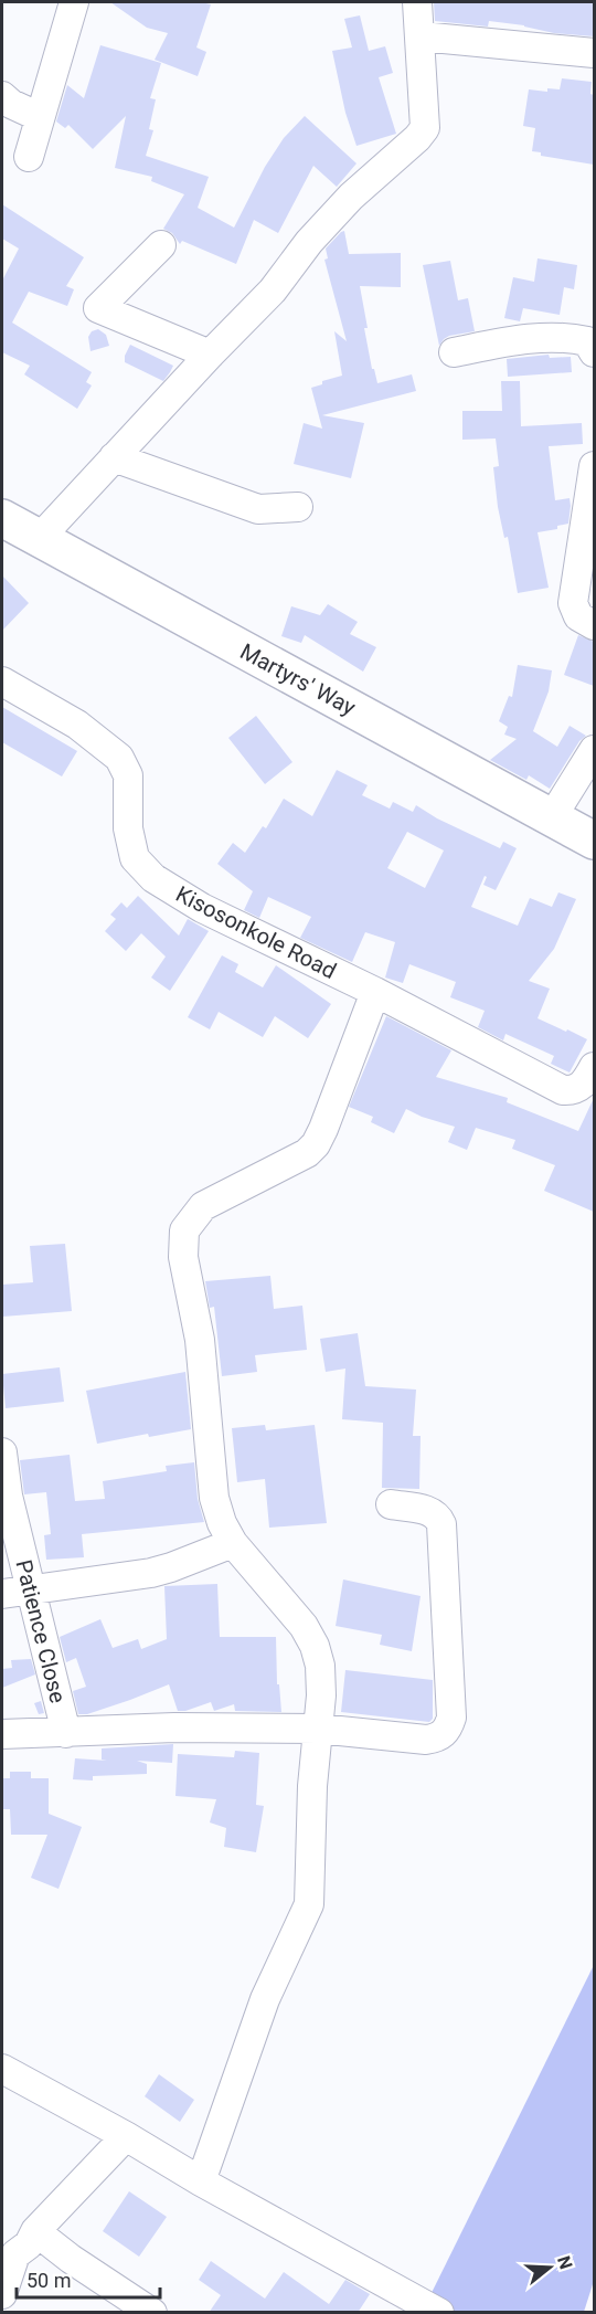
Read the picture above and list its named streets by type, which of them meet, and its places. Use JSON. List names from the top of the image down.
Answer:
{
  "streets": {
    "main road": ["Martyrs' Way"],
    "street": ["Kisosonkole Road", "Patience Close"]
  },
  "scale_bar": "50 m",
  "north": "right"
}
